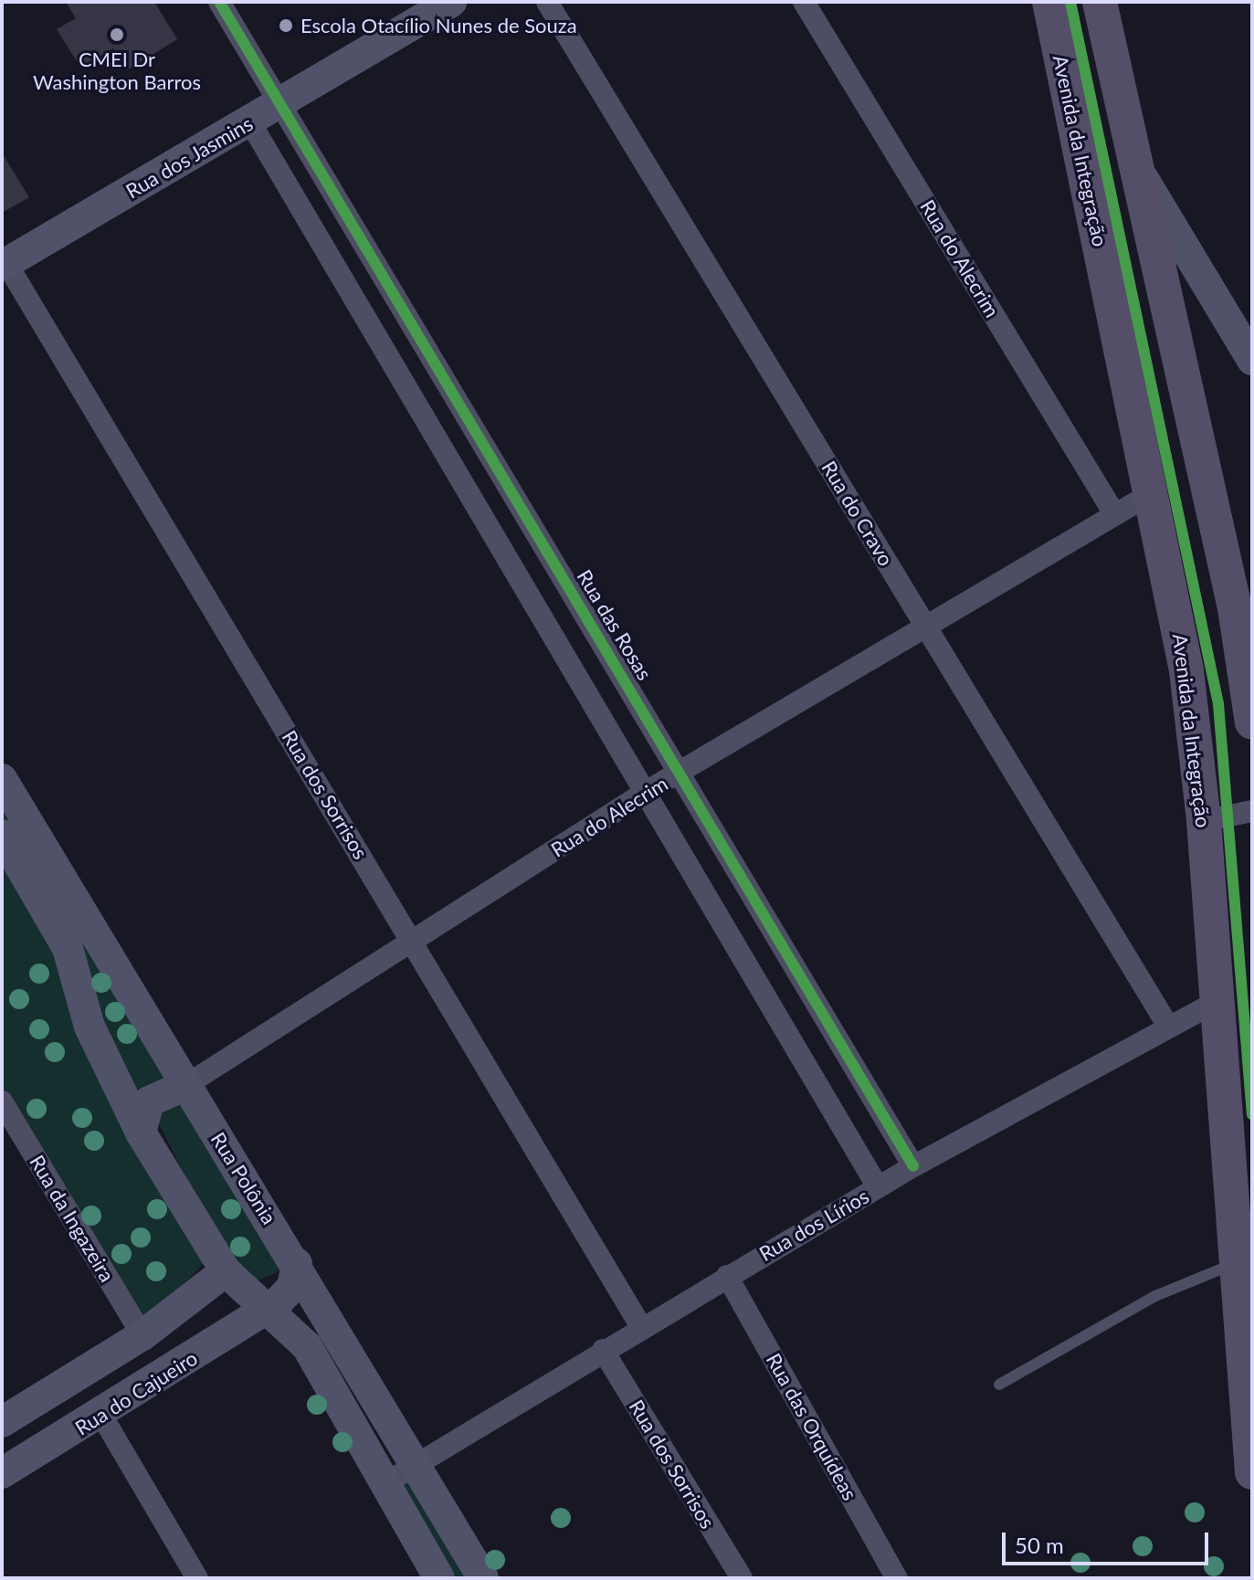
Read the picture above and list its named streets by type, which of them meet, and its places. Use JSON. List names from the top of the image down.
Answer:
{
  "streets": {
    "main road": ["Avenida da Integração"],
    "street": [
      "Rua dos Jasmins",
      "Rua do Alecrim",
      "Rua do Cravo",
      "Rua das Rosas",
      "Rua dos Sorrisos",
      "Rua Polônia",
      "Rua da Ingazeira",
      "Rua dos Lírios",
      "Rua do Cajueiro",
      "Rua das Orquídeas"
    ]
  },
  "crossings": [
    ["Avenida da Integração", "Rua do Alecrim"],
    ["Avenida da Integração", "Rua dos Lírios"],
    ["Rua dos Jasmins", "Rua das Rosas"],
    ["Rua dos Jasmins", "Rua dos Sorrisos"],
    ["Rua do Alecrim", "Rua do Cravo"],
    ["Rua do Alecrim", "Rua das Rosas"],
    ["Rua do Alecrim", "Rua dos Sorrisos"],
    ["Rua do Alecrim", "Rua Polônia"],
    ["Rua do Cravo", "Rua dos Lírios"],
    ["Rua das Rosas", "Rua dos Lírios"],
    ["Rua dos Sorrisos", "Rua dos Lírios"],
    ["Rua Polônia", "Rua dos Lírios"],
    ["Rua Polônia", "Rua do Cajueiro"],
    ["Rua dos Lírios", "Rua das Orquídeas"]
  ],
  "places": ["Escola Otacílio Nunes de Souza", "CMEI Dr Washington Barros"],
  "scale_bar": "50 m"
}
